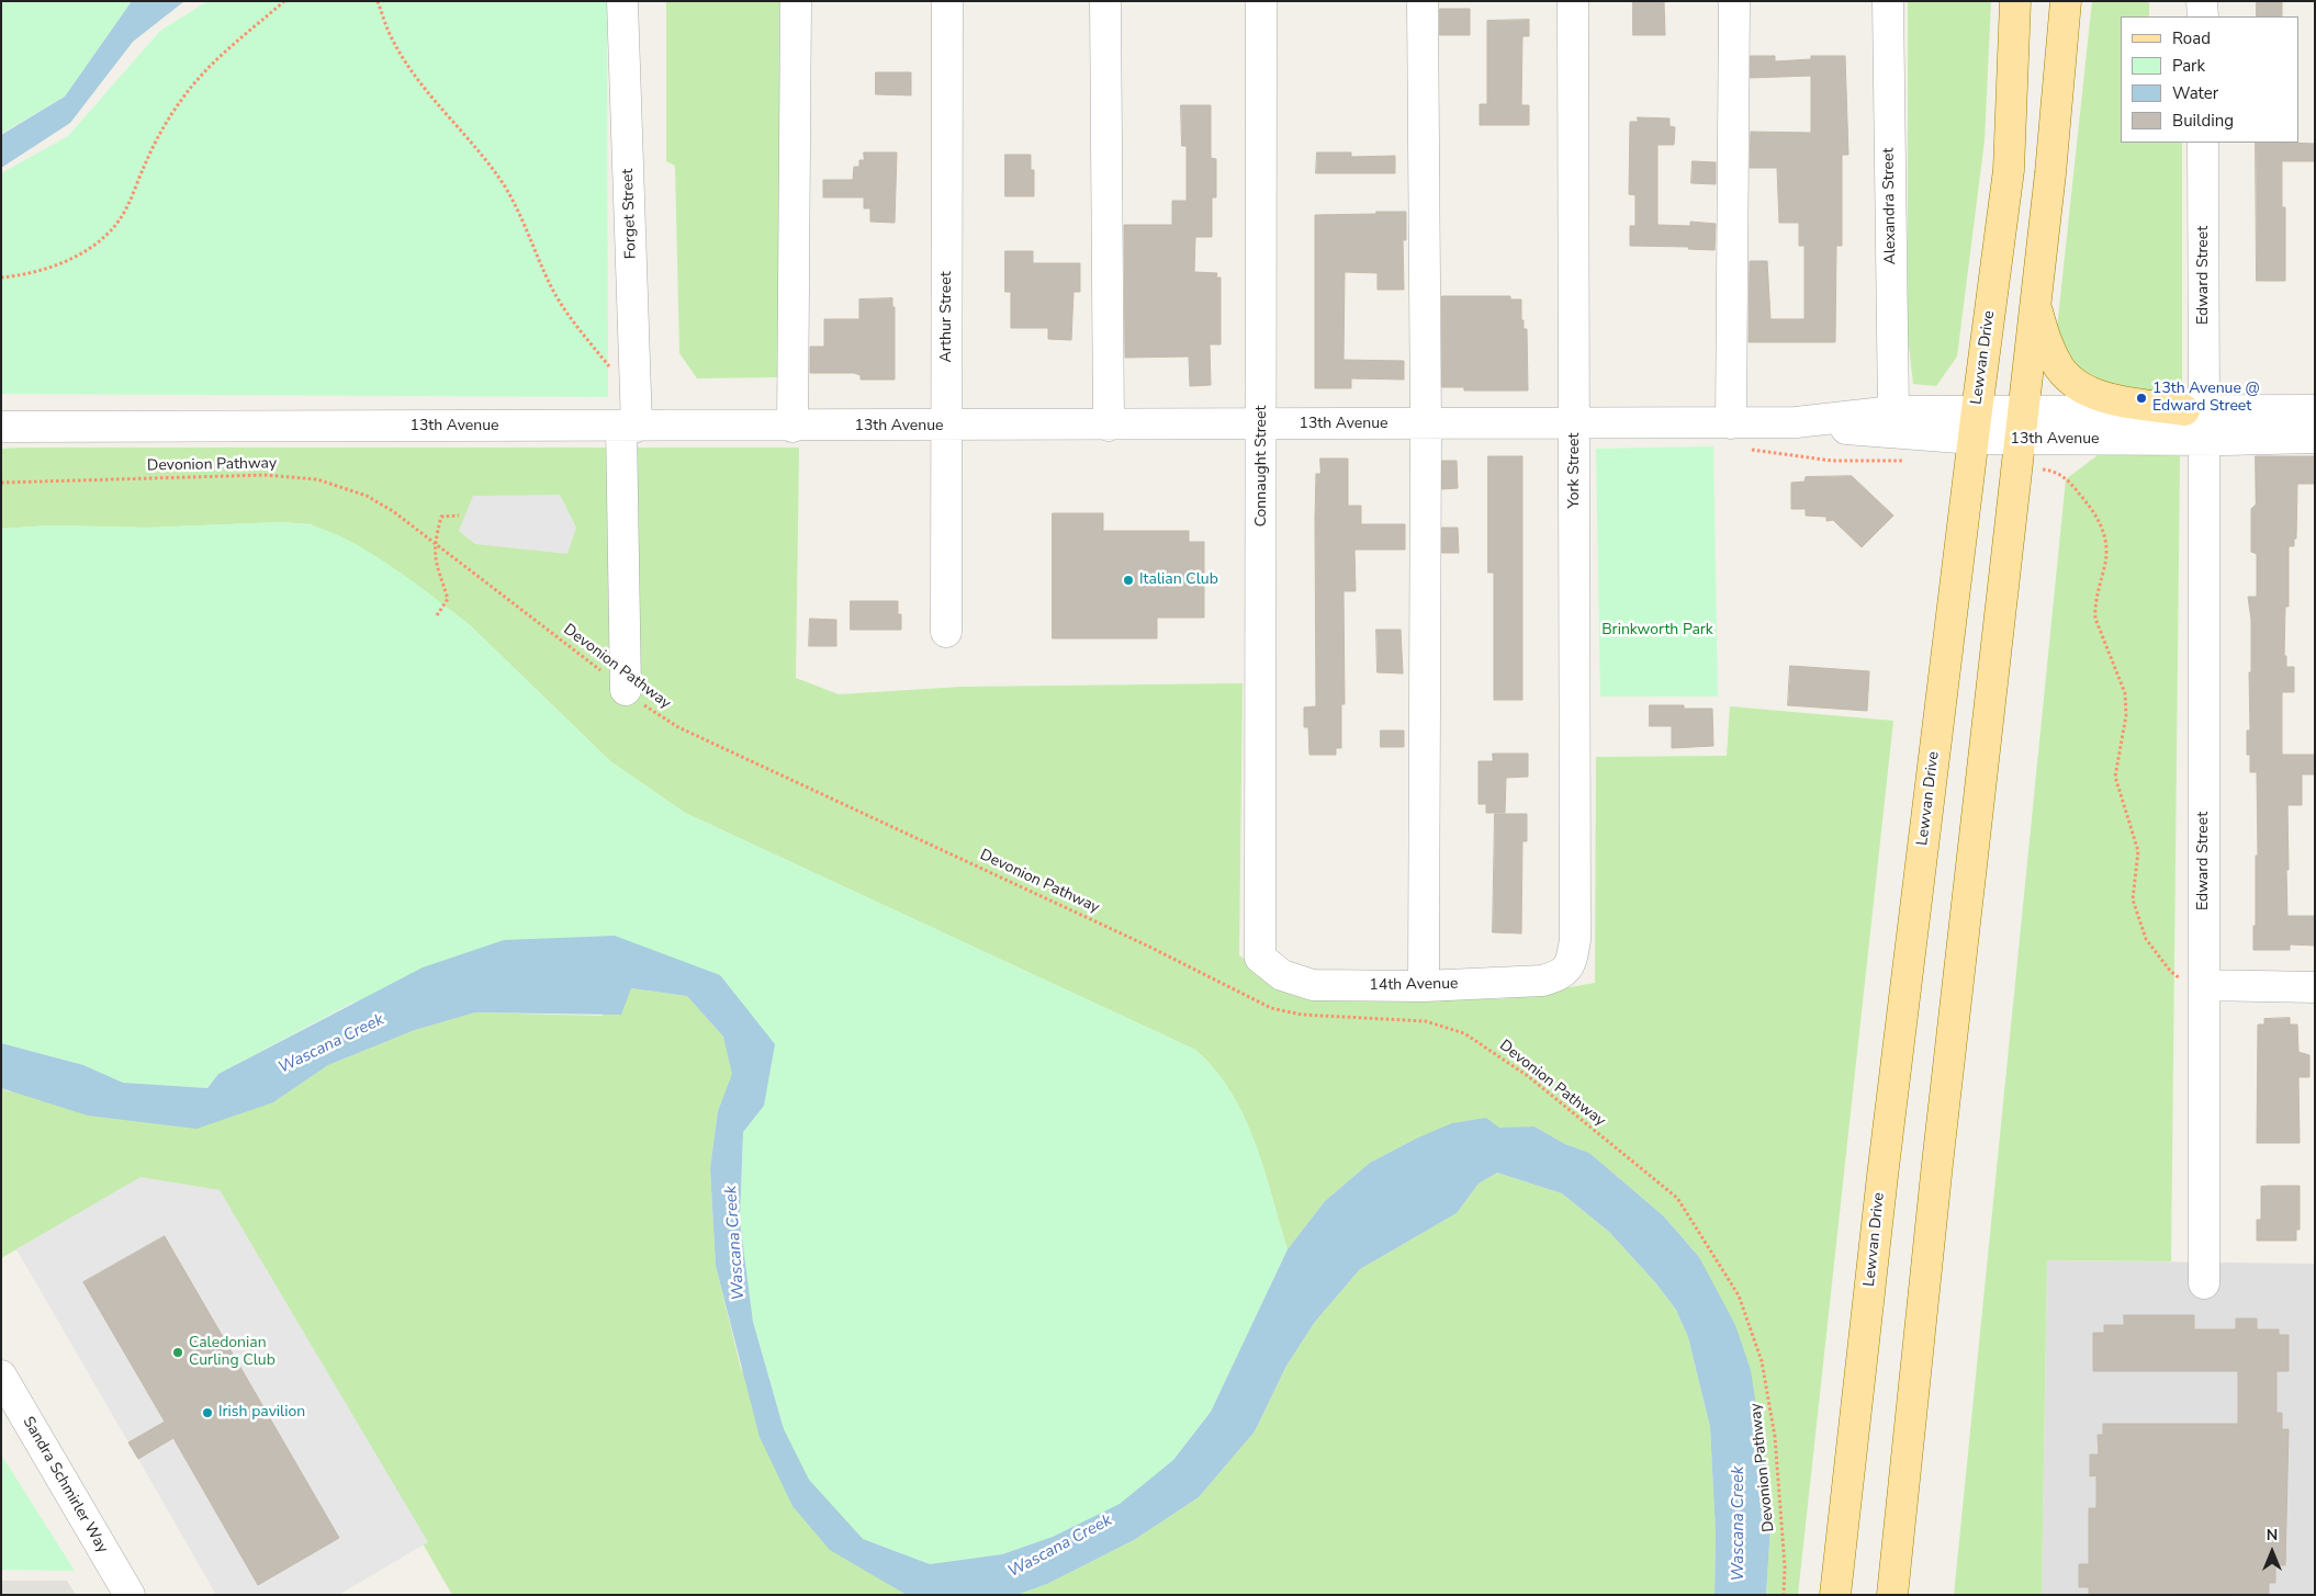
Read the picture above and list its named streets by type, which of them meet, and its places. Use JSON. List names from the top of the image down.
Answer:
{
  "streets": {
    "main road": ["Lewvan Drive"],
    "street": [
      "Alexandra Street",
      "Forget Street",
      "Edward Street",
      "Arthur Street",
      "13th Avenue",
      "Connaught Street",
      "York Street",
      "14th Avenue",
      "Sandra Schmirler Way"
    ],
    "path": ["Devonion Pathway"]
  },
  "crossings": [
    ["Alexandra Street", "13th Avenue"],
    ["Forget Street", "13th Avenue"],
    ["Forget Street", "Devonion Pathway"],
    ["Edward Street", "13th Avenue"],
    ["Arthur Street", "13th Avenue"],
    ["Lewvan Drive", "13th Avenue"],
    ["13th Avenue", "Connaught Street"],
    ["13th Avenue", "York Street"],
    ["Connaught Street", "14th Avenue"],
    ["York Street", "14th Avenue"]
  ],
  "water": ["Wascana Creek"],
  "parks": ["Brinkworth Park"],
  "places": [
    "13th Avenue @ Edward Street",
    "Italian Club",
    "Caledonian Curling Club",
    "Irish pavilion"
  ],
  "legend": [
    "Road",
    "Park",
    "Water",
    "Building"
  ],
  "north": "top"
}
